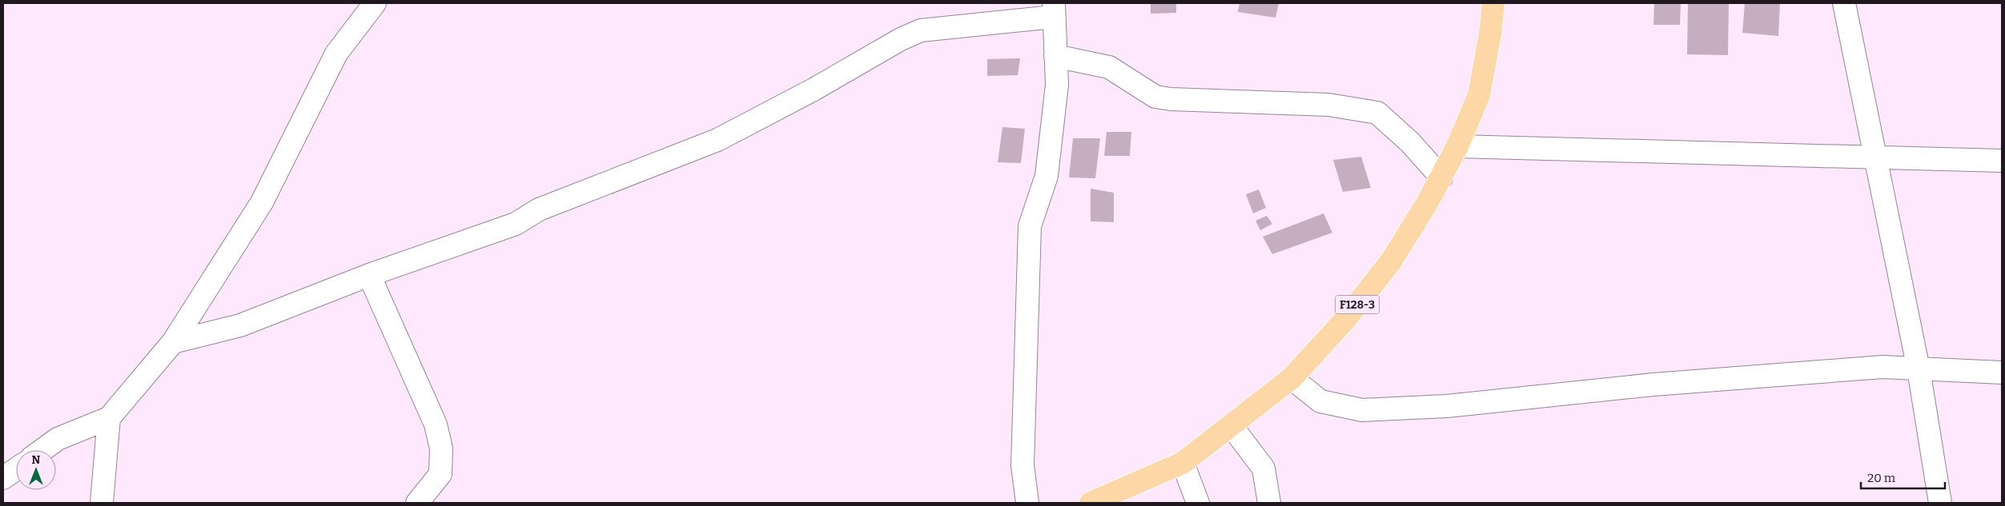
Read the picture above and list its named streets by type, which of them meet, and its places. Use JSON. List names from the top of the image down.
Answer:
{
  "streets": {
    "main road": ["F128-3"]
  },
  "scale_bar": "20 m",
  "north": "top"
}
